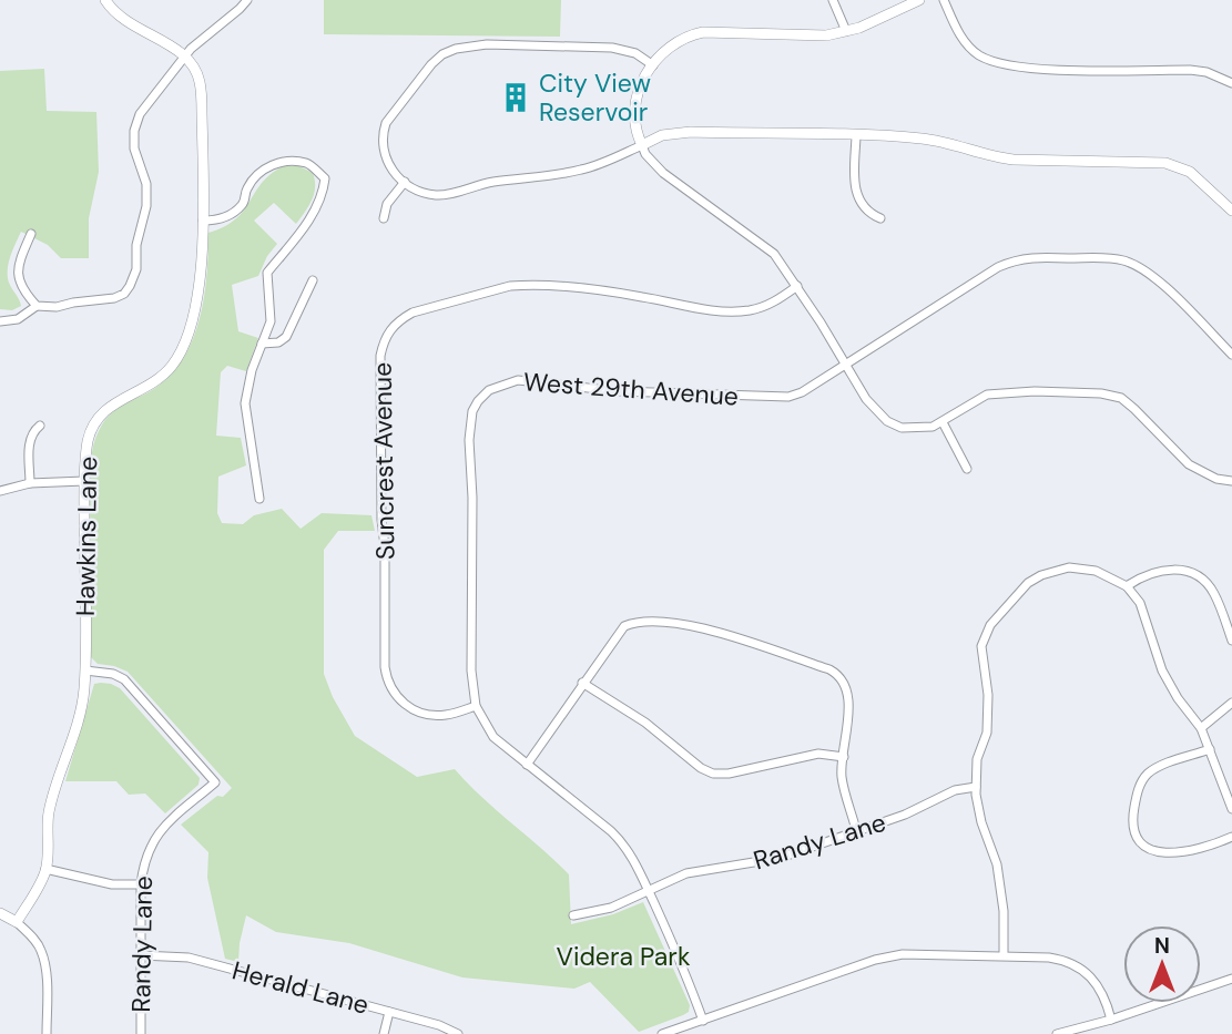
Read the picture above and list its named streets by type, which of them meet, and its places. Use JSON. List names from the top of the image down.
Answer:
{
  "streets": {
    "street": [
      "West 29th Avenue",
      "Suncrest Avenue",
      "Hawkins Lane",
      "Randy Lane",
      "Herald Lane"
    ]
  },
  "crossings": [
    ["West 29th Avenue", "Suncrest Avenue"],
    ["West 29th Avenue", "Randy Lane"],
    ["Hawkins Lane", "Randy Lane"],
    ["Randy Lane", "Herald Lane"]
  ],
  "parks": ["Videra Park"],
  "places": {
    "building": ["City View Reservoir"]
  },
  "north": "top"
}
